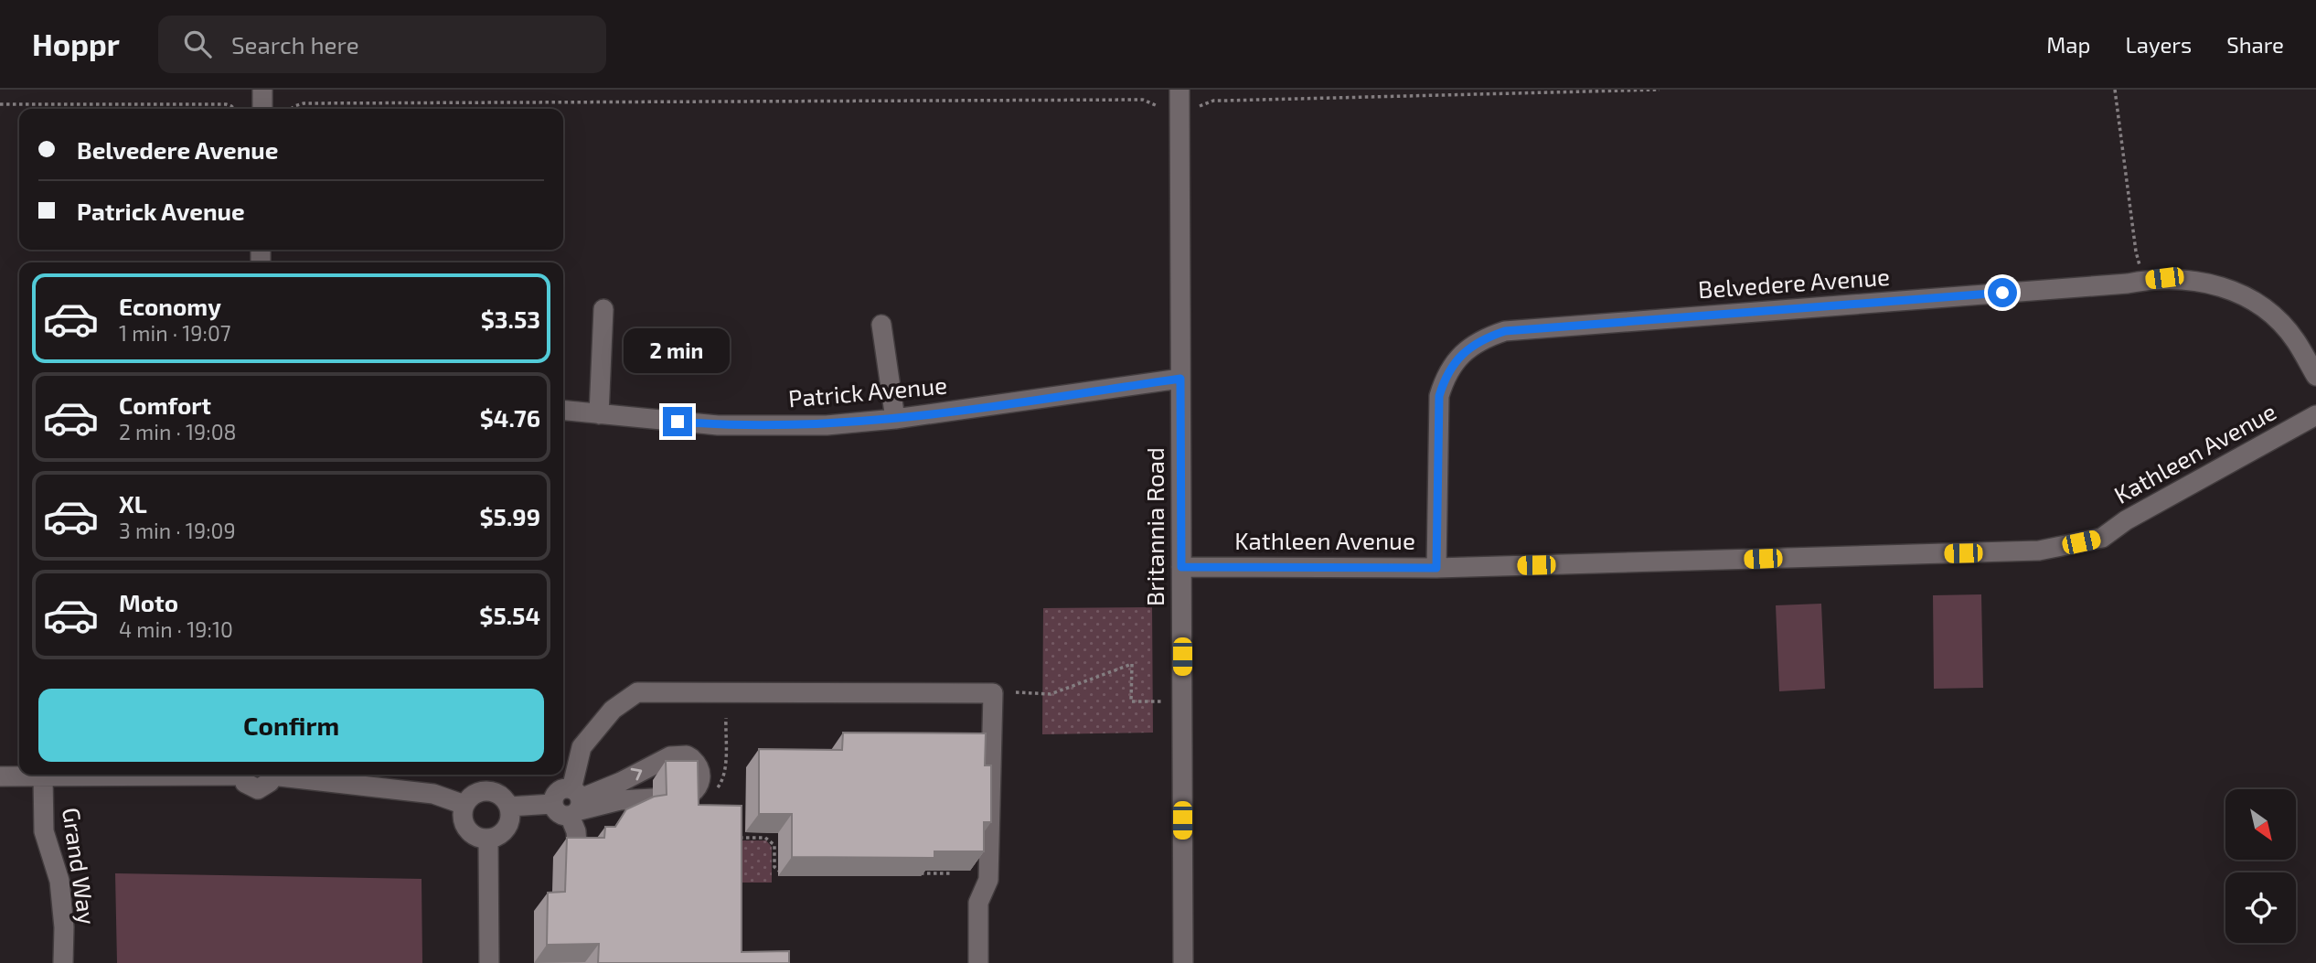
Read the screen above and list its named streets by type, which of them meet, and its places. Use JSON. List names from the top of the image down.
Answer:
{
  "streets": {
    "street": [
      "Belvedere Avenue",
      "Patrick Avenue",
      "Kathleen Avenue",
      "Britannia Road",
      "Grand Way"
    ]
  },
  "crossings": [
    ["Belvedere Avenue", "Kathleen Avenue"],
    ["Patrick Avenue", "Britannia Road"],
    ["Kathleen Avenue", "Britannia Road"]
  ],
  "north": "bottom right",
  "page": {
    "header": "Hoppr",
    "search": "Search here",
    "nav": ["Map", "Layers", "Share"],
    "banner": ["Belvedere Avenue", "Patrick Avenue"],
    "list": [
      {
        "name": "Economy",
        "note": "1 min · 19:07",
        "value": "$3.53"
      },
      {
        "name": "Comfort",
        "note": "2 min · 19:08",
        "value": "$4.76"
      },
      {
        "name": "XL",
        "note": "3 min · 19:09",
        "value": "$5.99"
      },
      {
        "name": "Moto",
        "note": "4 min · 19:10",
        "value": "$5.54"
      }
    ],
    "bubble": "2 min",
    "buttons": "Confirm"
  }
}
